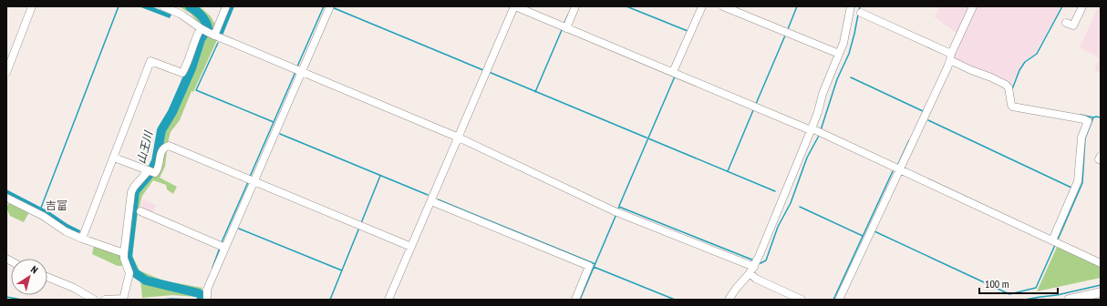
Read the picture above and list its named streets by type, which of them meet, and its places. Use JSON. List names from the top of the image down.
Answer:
{
  "districts": ["吉富"],
  "water": ["山王川"],
  "scale_bar": "100 m",
  "north": "top right"
}
